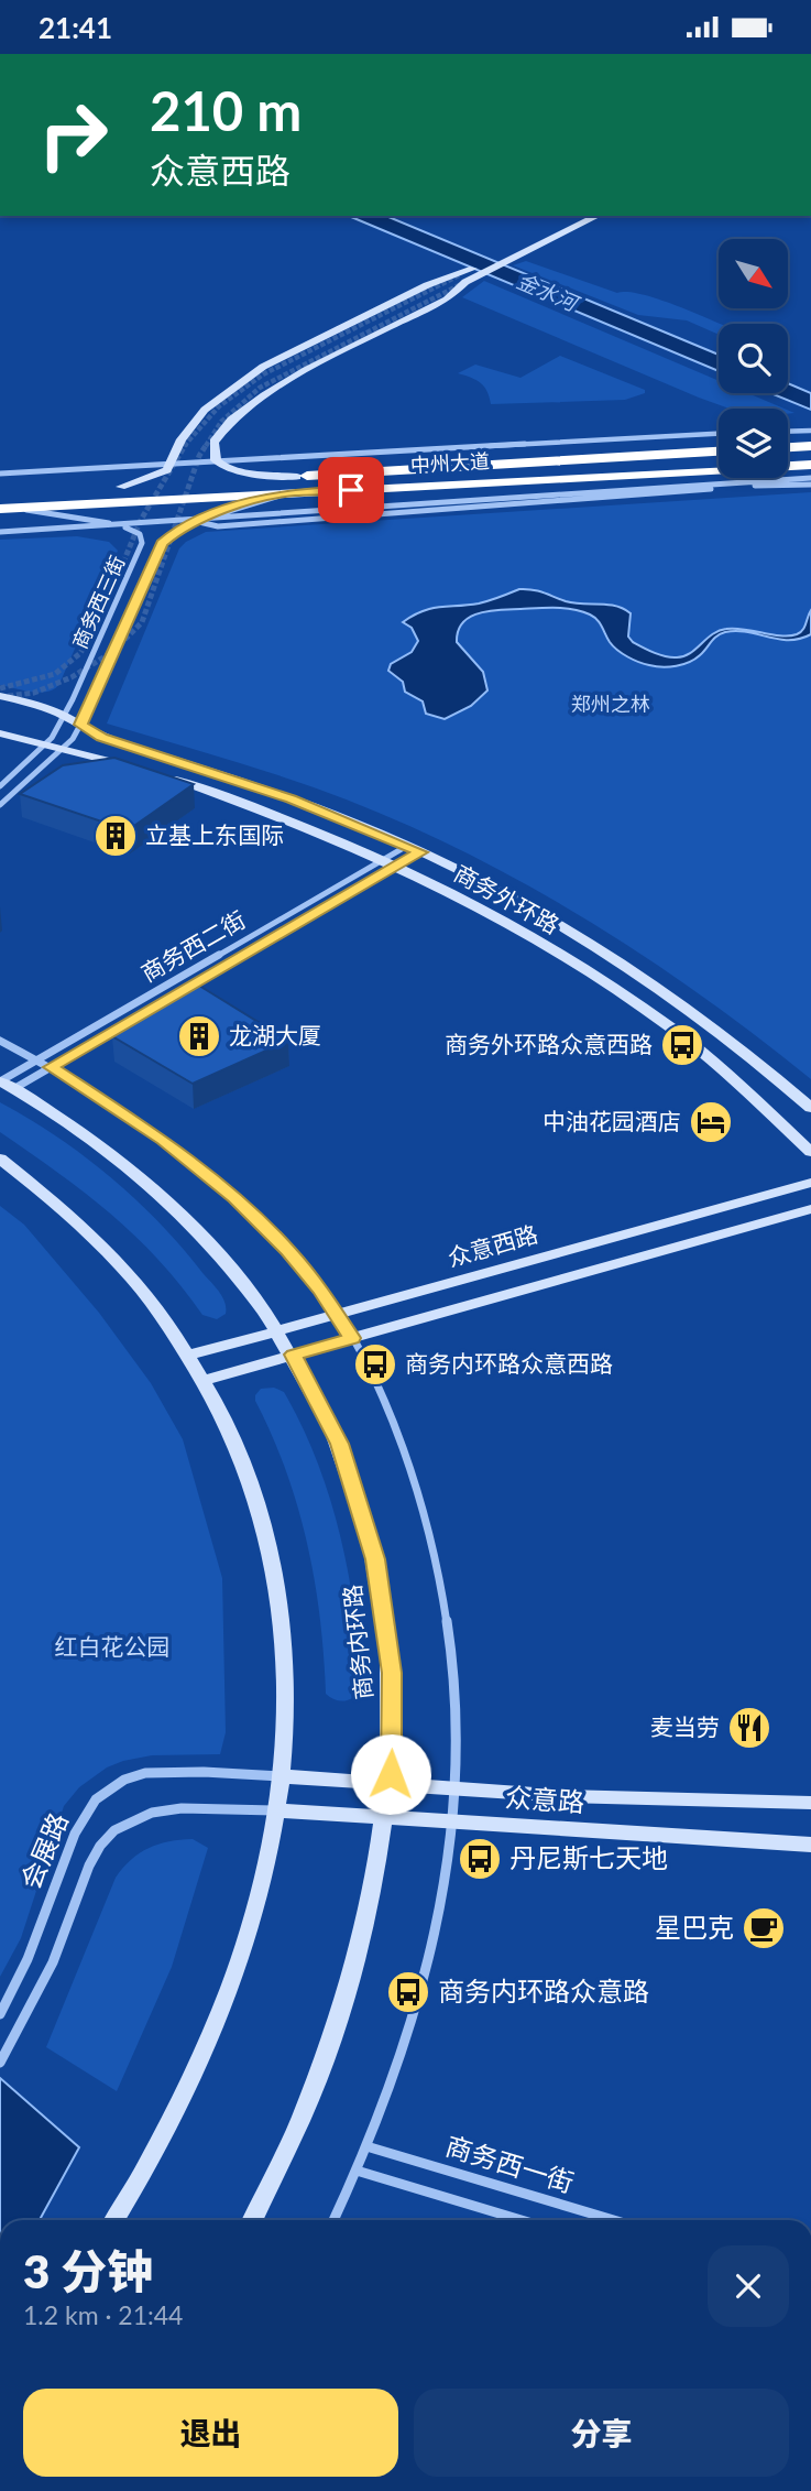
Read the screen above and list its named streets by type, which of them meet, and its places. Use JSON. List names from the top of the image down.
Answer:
{
  "streets": {
    "highway": ["中州大道"],
    "street": [
      "商务西三街",
      "商务外环路",
      "商务西二街",
      "众意西路",
      "商务内环路",
      "众意路",
      "会展路",
      "商务西一街"
    ]
  },
  "crossings": [
    ["中州大道", "商务西三街"],
    ["商务西三街", "商务外环路"],
    ["商务外环路", "商务西二街"],
    ["商务西二街", "商务内环路"],
    ["众意西路", "商务内环路"],
    ["商务内环路", "众意路"],
    ["众意路", "会展路"]
  ],
  "water": ["金水河"],
  "parks": ["郑州之林", "红白花公园"],
  "places": {
    "building": ["立基上东国际", "龙湖大厦"],
    "bus stop": [
      "商务外环路众意西路",
      "商务内环路众意西路",
      "丹尼斯七天地",
      "商务内环路众意路"
    ],
    "hotel": ["中油花园酒店"],
    "restaurant": ["麦当劳"],
    "cafe": ["星巴克"]
  },
  "north": "bottom right",
  "page": {
    "status": "21:41",
    "turn": ["210 m", "众意西路"],
    "heading": ["3 分钟", "1.2 km · 21:44"],
    "buttons": ["退出", "分享"]
  }
}
